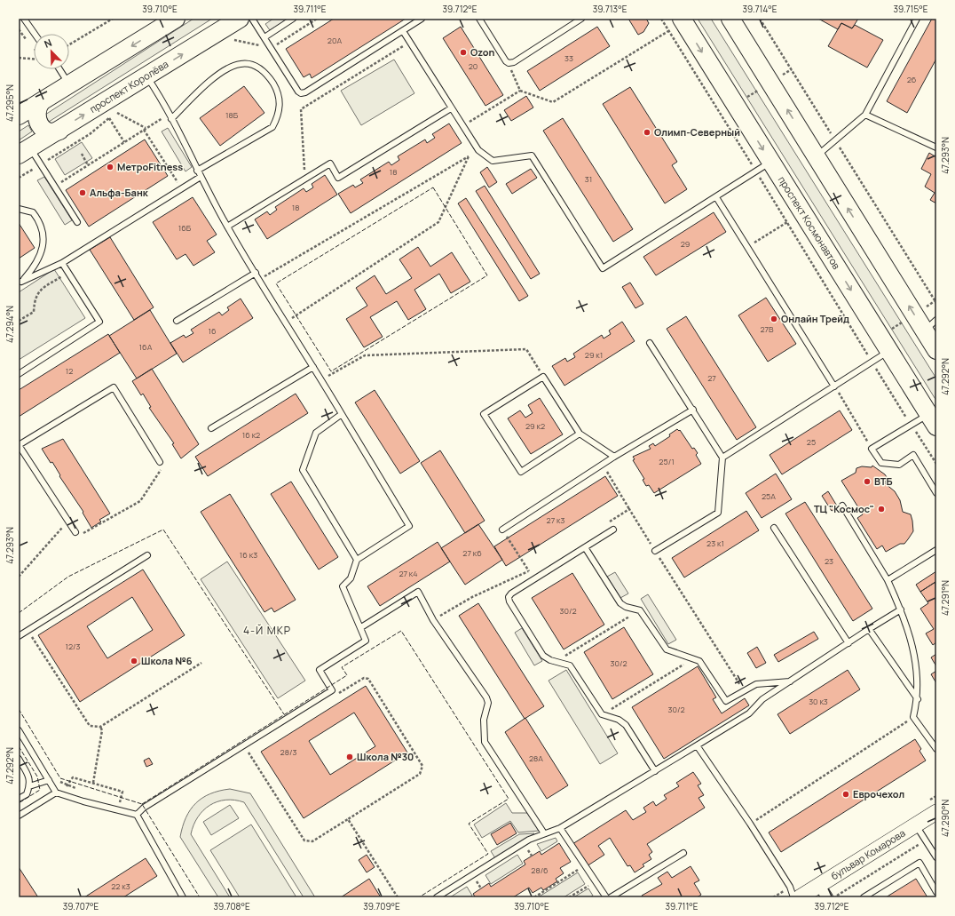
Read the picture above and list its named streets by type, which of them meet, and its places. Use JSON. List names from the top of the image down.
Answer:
{
  "streets": {
    "main road": ["проспект Королёва", "проспект Космонавтов"],
    "street": ["бульвар Комарова"]
  },
  "districts": ["4-Й МКР"],
  "places": [
    "Ozon",
    "Олимп-Северный",
    "МетроFitness",
    "Альфа-Банк",
    "Онлайн Трейд",
    "ВТБ",
    "ТЦ \"Космос\"",
    "Школа №6",
    "Школа №30",
    "Еврочехол"
  ],
  "house_numbers": [
    "20А",
    "33",
    "20",
    "26",
    "18Б",
    "18",
    "31",
    "18",
    "16Б",
    "29",
    "27В",
    "16",
    "16А",
    "29 к1",
    "12",
    "27",
    "29 к2",
    "16 к2",
    "25",
    "25/1",
    "25А",
    "27 к3",
    "23 к1",
    "27 к6",
    "16 к3",
    "23",
    "27 к4",
    "30/2",
    "12/3",
    "30/2",
    "30 к3",
    "30/2",
    "28/3",
    "28А",
    "28/6",
    "22 к3"
  ],
  "north": "top left",
  "coordinates": [
    "39.710°E",
    "39.711°E",
    "39.712°E",
    "39.713°E",
    "39.714°E",
    "39.715°E",
    "47.295°N",
    "47.293°N",
    "47.294°N",
    "47.292°N",
    "47.291°N",
    "47.290°N",
    "39.707°E",
    "39.708°E",
    "39.709°E"
  ]
}
